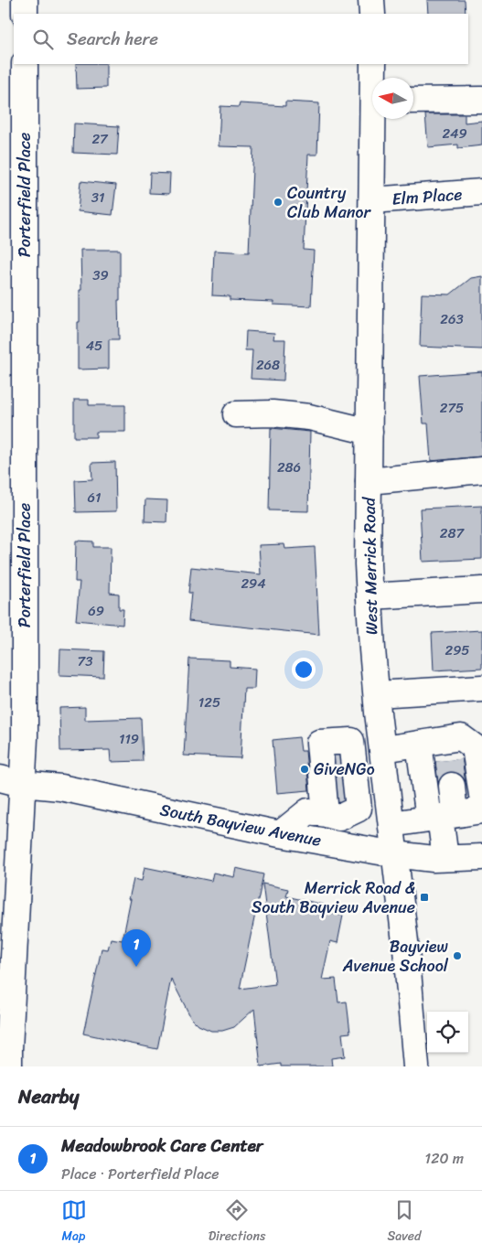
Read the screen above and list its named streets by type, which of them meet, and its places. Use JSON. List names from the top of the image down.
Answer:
{
  "streets": {
    "street": [
      "Porterfield Place",
      "Elm Place",
      "West Merrick Road",
      "South Bayview Avenue"
    ]
  },
  "crossings": [
    ["Porterfield Place", "South Bayview Avenue"],
    ["Elm Place", "West Merrick Road"],
    ["West Merrick Road", "South Bayview Avenue"]
  ],
  "places": {
    "other": ["Country Club Manor", "GiveNGo", "Bayview Avenue School"],
    "transit": ["Merrick Road & South Bayview Avenue"]
  },
  "house_numbers": [
    "249",
    "27",
    "31",
    "39",
    "263",
    "45",
    "268",
    "275",
    "286",
    "61",
    "287",
    "294",
    "69",
    "295",
    "73",
    "125",
    "119"
  ],
  "north": "left",
  "page": {
    "search": "Search here",
    "pins": "1",
    "heading": "Nearby",
    "list": [
      {
        "mark": "1",
        "name": "Meadowbrook Care Center",
        "note": "Place · Porterfield Place",
        "value": "120 m"
      }
    ],
    "nav": ["Map", "Directions", "Saved"]
  }
}
